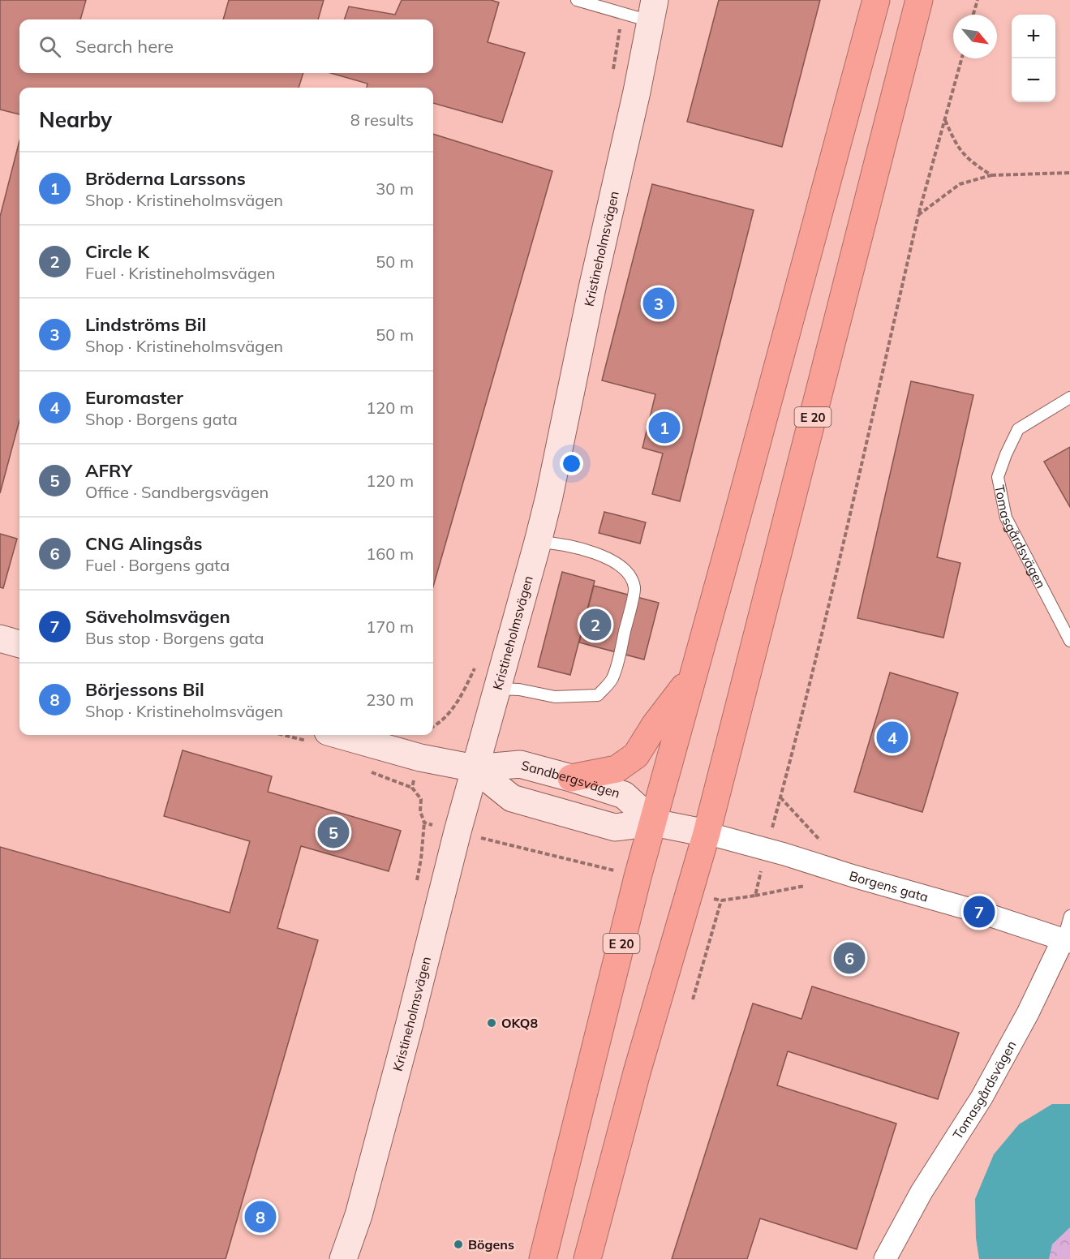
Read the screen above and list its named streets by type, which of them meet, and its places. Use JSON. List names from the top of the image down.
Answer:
{
  "streets": {
    "highway": ["E 20"],
    "street": [
      "Kristineholmsvägen",
      "Tomasgårdsvägen",
      "Sandbergsvägen",
      "Borgens gata"
    ]
  },
  "crossings": [
    ["Kristineholmsvägen", "Sandbergsvägen"],
    ["E 20", "Sandbergsvägen"],
    ["E 20", "Borgens gata"],
    ["Tomasgårdsvägen", "Borgens gata"],
    ["Sandbergsvägen", "Borgens gata"]
  ],
  "places": ["OKQ8", "Bögens"],
  "north": "bottom right",
  "page": {
    "map_buttons": ["+", "−"],
    "search": "Search here",
    "heading": ["Nearby", "8 results"],
    "list": [
      {
        "mark": "1",
        "name": "Bröderna Larssons",
        "note": "Shop · Kristineholmsvägen",
        "value": "30 m"
      },
      {
        "mark": "2",
        "name": "Circle K",
        "note": "Fuel · Kristineholmsvägen",
        "value": "50 m"
      },
      {
        "mark": "3",
        "name": "Lindströms Bil",
        "note": "Shop · Kristineholmsvägen",
        "value": "50 m"
      },
      {
        "mark": "4",
        "name": "Euromaster",
        "note": "Shop · Borgens gata",
        "value": "120 m"
      },
      {
        "mark": "5",
        "name": "AFRY",
        "note": "Office · Sandbergsvägen",
        "value": "120 m"
      },
      {
        "mark": "6",
        "name": "CNG Alingsås",
        "note": "Fuel · Borgens gata",
        "value": "160 m"
      },
      {
        "mark": "7",
        "name": "Säveholmsvägen",
        "note": "Bus stop · Borgens gata",
        "value": "170 m"
      },
      {
        "mark": "8",
        "name": "Börjessons Bil",
        "note": "Shop · Kristineholmsvägen",
        "value": "230 m"
      }
    ],
    "pins": [
      "3",
      "1",
      "2",
      "4",
      "5",
      "7",
      "6",
      "8"
    ]
  }
}
